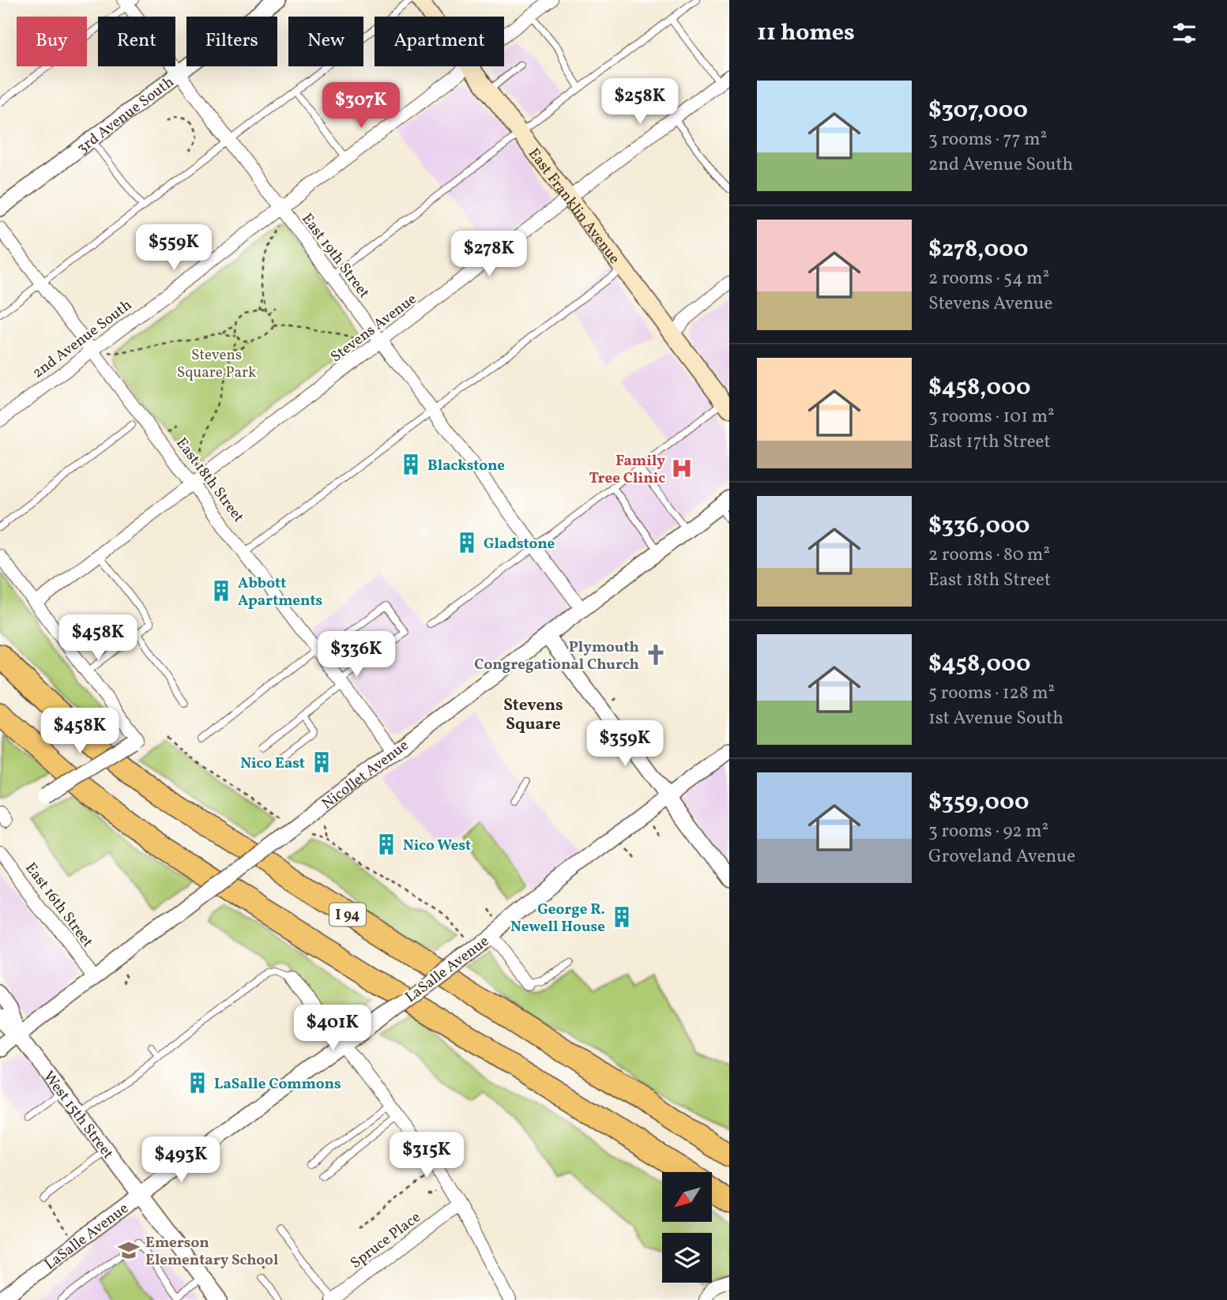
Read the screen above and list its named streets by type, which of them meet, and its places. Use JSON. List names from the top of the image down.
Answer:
{
  "streets": {
    "highway": ["I 94"],
    "main road": ["East Franklin Avenue"],
    "street": [
      "3rd Avenue South",
      "East 19th Street",
      "Stevens Avenue",
      "2nd Avenue South",
      "East 18th Street",
      "Nicollet Avenue",
      "East 16th Street",
      "LaSalle Avenue",
      "West 15th Street",
      "Spruce Place"
    ]
  },
  "crossings": [
    ["3rd Avenue South", "East 19th Street"],
    ["East Franklin Avenue", "Stevens Avenue"],
    ["East 19th Street", "Stevens Avenue"],
    ["East 19th Street", "2nd Avenue South"],
    ["East 19th Street", "Nicollet Avenue"],
    ["Stevens Avenue", "East 18th Street"],
    ["2nd Avenue South", "East 18th Street"],
    ["East 18th Street", "Nicollet Avenue"],
    ["Nicollet Avenue", "East 16th Street"],
    ["Nicollet Avenue", "West 15th Street"],
    ["LaSalle Avenue", "West 15th Street"]
  ],
  "districts": ["Stevens Square"],
  "parks": ["Stevens Square Park"],
  "places": {
    "building": [
      "Blackstone",
      "Gladstone",
      "Abbott Apartments",
      "Nico East",
      "Nico West",
      "George R. Newell House",
      "LaSalle Commons"
    ],
    "hospital": ["Family Tree Clinic"],
    "church": ["Plymouth Congregational Church"],
    "school or university": ["Emerson Elementary School"]
  },
  "north": "bottom left",
  "page": {
    "heading": "11 homes",
    "chip": [
      "Buy",
      "Rent",
      "Filters",
      "New",
      "Apartment"
    ],
    "list": [
      {
        "name": "$307,000",
        "note": "3 rooms · 77 m² · 2nd Avenue South"
      },
      {
        "name": "$278,000",
        "note": "2 rooms · 54 m² · Stevens Avenue"
      },
      {
        "name": "$458,000",
        "note": "3 rooms · 101 m² · East 17th Street"
      },
      {
        "name": "$336,000",
        "note": "2 rooms · 80 m² · East 18th Street"
      },
      {
        "name": "$458,000",
        "note": "5 rooms · 128 m² · 1st Avenue South"
      },
      {
        "name": "$359,000",
        "note": "3 rooms · 92 m² · Groveland Avenue"
      }
    ],
    "price": [
      "$258K",
      "$307K",
      "$559K",
      "$278K",
      "$458K",
      "$336K",
      "$458K",
      "$359K",
      "$401K",
      "$315K",
      "$493K"
    ]
  }
}
